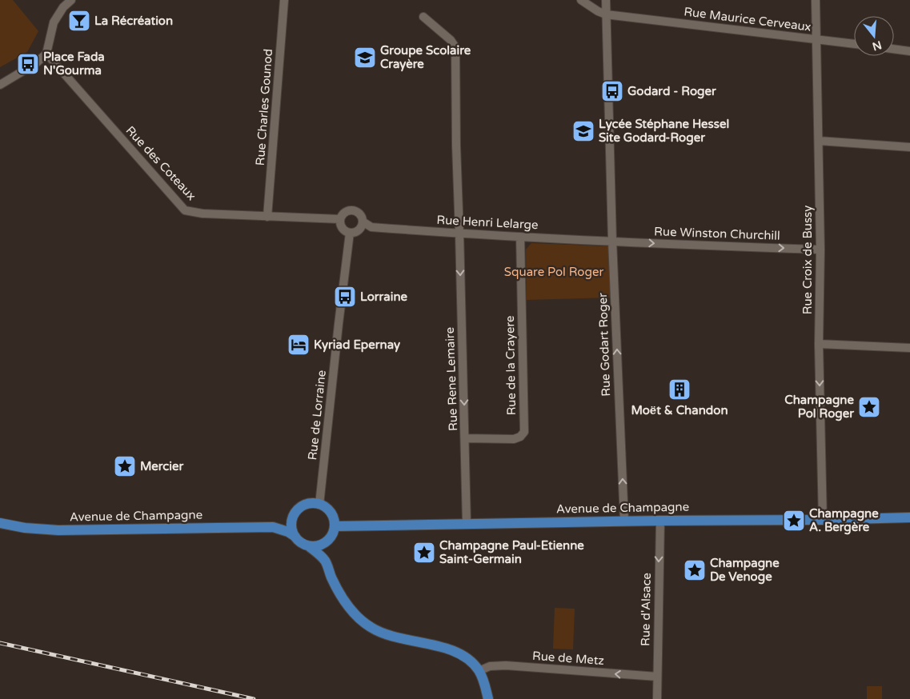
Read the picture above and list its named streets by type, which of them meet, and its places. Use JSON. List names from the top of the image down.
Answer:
{
  "streets": {
    "main road": ["Avenue de Champagne"],
    "street": [
      "Rue Maurice Cerveaux",
      "Rue Charles Gounod",
      "Rue des Coteaux",
      "Rue Henri Lelarge",
      "Rue Winston Churchill",
      "Rue Croix de Bussy",
      "Rue Godart Roger",
      "Rue de la Crayere",
      "Rue Rene Lemaire",
      "Rue de Lorraine",
      "Rue d'Alsace",
      "Rue de Metz"
    ]
  },
  "crossings": [
    ["Rue Maurice Cerveaux", "Rue Croix de Bussy"],
    ["Rue Maurice Cerveaux", "Rue Godart Roger"],
    ["Rue Charles Gounod", "Rue des Coteaux"],
    ["Rue des Coteaux", "Rue Henri Lelarge"],
    ["Rue des Coteaux", "Rue de Lorraine"],
    ["Rue Henri Lelarge", "Rue Winston Churchill"],
    ["Rue Henri Lelarge", "Rue Godart Roger"],
    ["Rue Henri Lelarge", "Rue de la Crayere"],
    ["Rue Henri Lelarge", "Rue Rene Lemaire"],
    ["Rue Henri Lelarge", "Rue de Lorraine"],
    ["Rue Winston Churchill", "Rue Croix de Bussy"],
    ["Rue Winston Churchill", "Rue Godart Roger"],
    ["Rue Croix de Bussy", "Avenue de Champagne"],
    ["Rue Godart Roger", "Avenue de Champagne"],
    ["Rue de la Crayere", "Rue Rene Lemaire"],
    ["Rue Rene Lemaire", "Avenue de Champagne"],
    ["Rue de Lorraine", "Avenue de Champagne"],
    ["Avenue de Champagne", "Rue d'Alsace"],
    ["Rue d'Alsace", "Rue de Metz"]
  ],
  "one_way": [
    "Rue Winston Churchill",
    "Rue Godart Roger",
    "Rue Rene Lemaire",
    "Rue d'Alsace",
    "Rue de Metz"
  ],
  "parks": ["Square Pol Roger"],
  "places": {
    "bar": ["La Récréation"],
    "school or university": ["Groupe Scolaire Crayère", "Lycée Stéphane Hessel Site Godard-Roger"],
    "bus stop": ["Place Fada N'Gourma", "Godard - Roger", "Lorraine"],
    "hotel": ["Kyriad Epernay"],
    "building": ["Moёt & Chandon"],
    "place": [
      "Champagne Pol Roger",
      "Mercier",
      "Champagne A. Bergère",
      "Champagne Paul-Etienne Saint-Germain",
      "Champagne De Venoge"
    ]
  },
  "north": "bottom"
}
